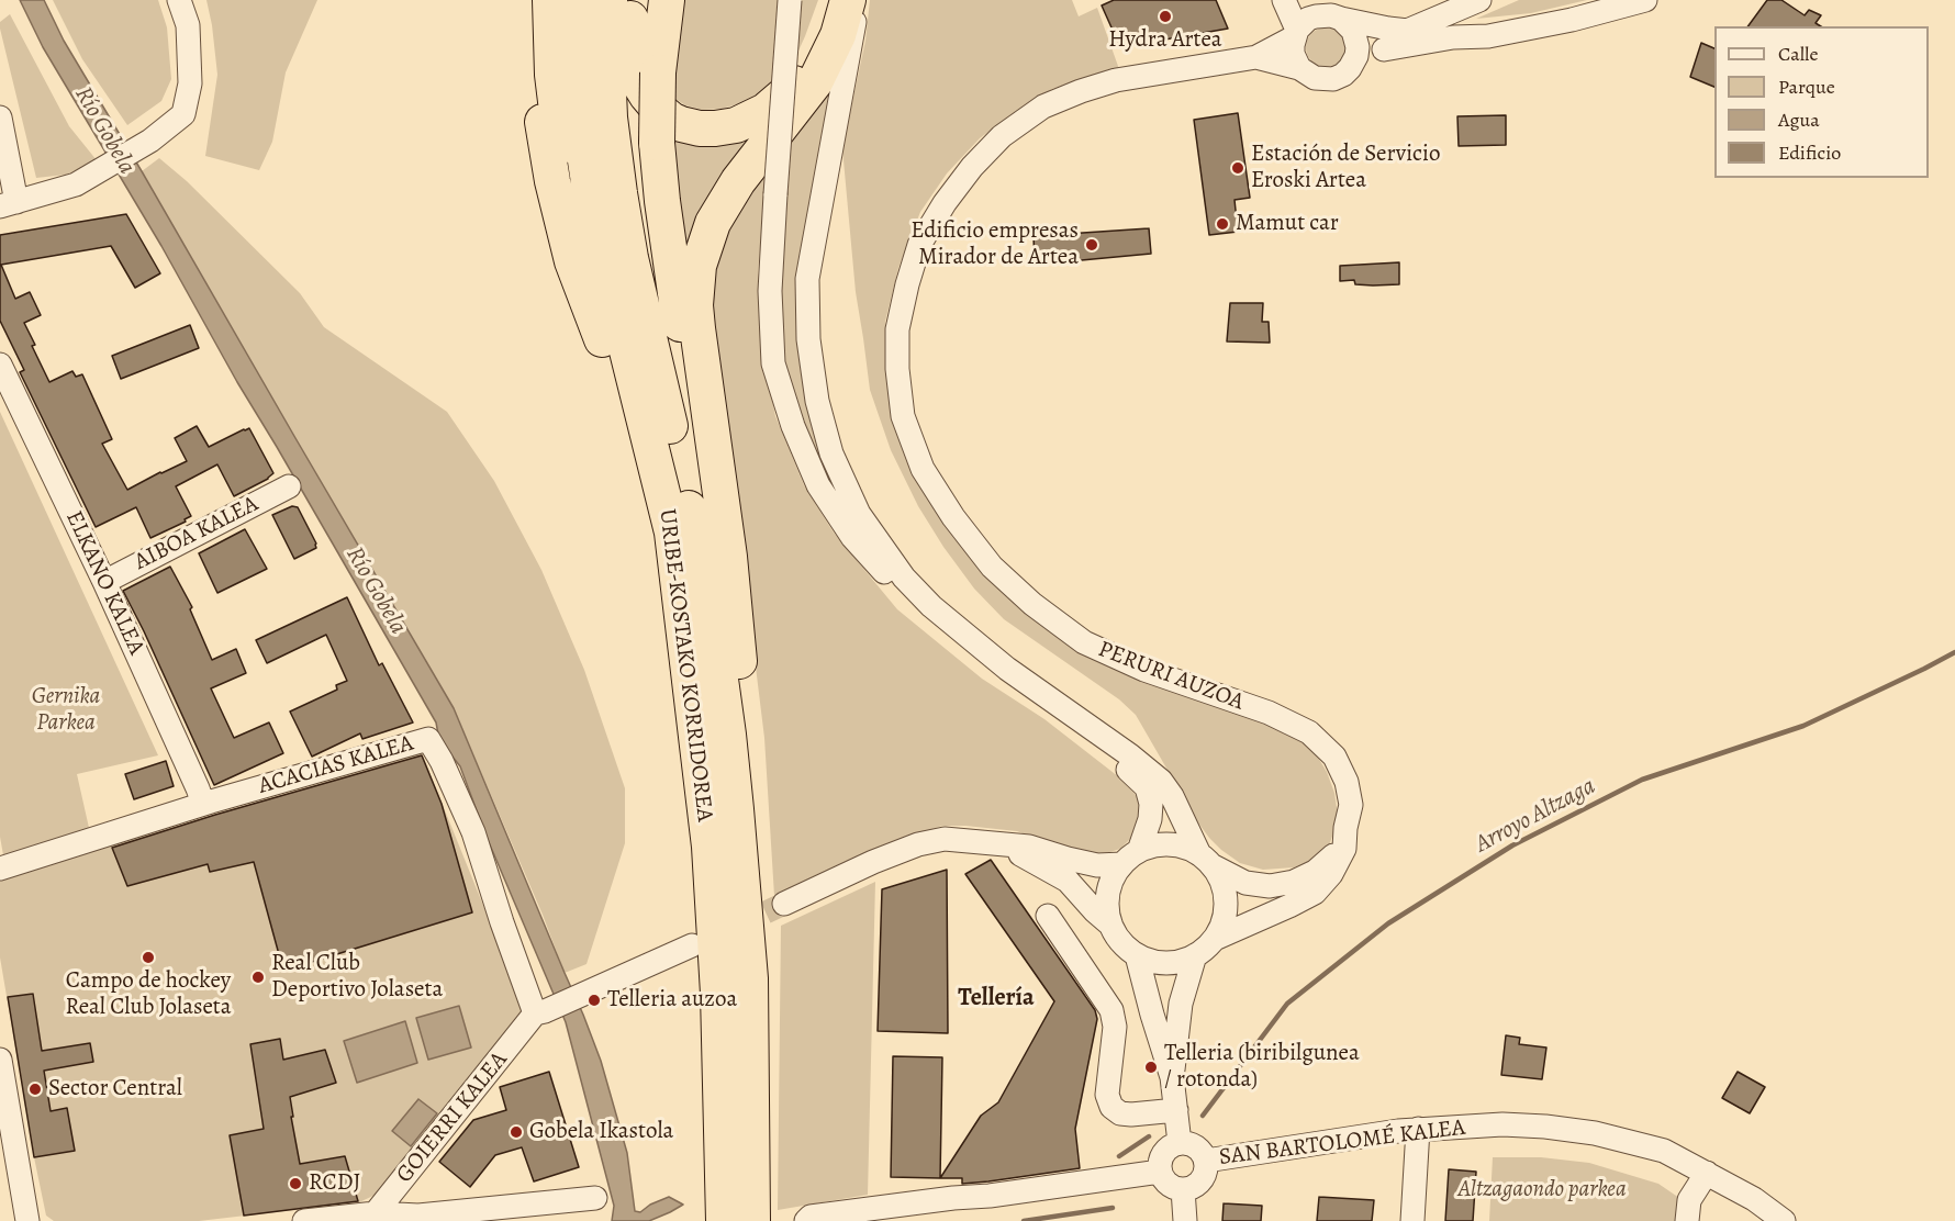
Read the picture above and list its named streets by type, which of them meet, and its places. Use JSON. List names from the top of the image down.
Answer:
{
  "streets": {
    "highway": ["URIBE-KOSTAKO KORRIDOREA"],
    "street": [
      "AIBOA KALEA",
      "ELKANO KALEA",
      "PERURI AUZOA",
      "ACACIAS KALEA",
      "GOIERRI KALEA",
      "SAN BARTOLOMÉ KALEA"
    ]
  },
  "crossings": [
    ["AIBOA KALEA", "ELKANO KALEA"],
    ["ELKANO KALEA", "ACACIAS KALEA"],
    ["ACACIAS KALEA", "GOIERRI KALEA"]
  ],
  "districts": ["Tellería"],
  "water": ["Río Gobela", "Arroyo Altzaga"],
  "parks": ["Gernika Parkea", "Altzagaondo parkea"],
  "places": [
    "Hydra Artea",
    "Estación de Servicio Eroski Artea",
    "Mamut car",
    "Edificio empresas Mirador de Artea",
    "Campo de hockey Real Club Jolaseta",
    "Real Club Deportivo Jolaseta",
    "Telleria auzoa",
    "Telleria (biribilgunea / rotonda)",
    "Sector Central",
    "Gobela Ikastola",
    "RCDJ"
  ],
  "legend": [
    "Calle",
    "Parque",
    "Agua",
    "Edificio"
  ]
}
